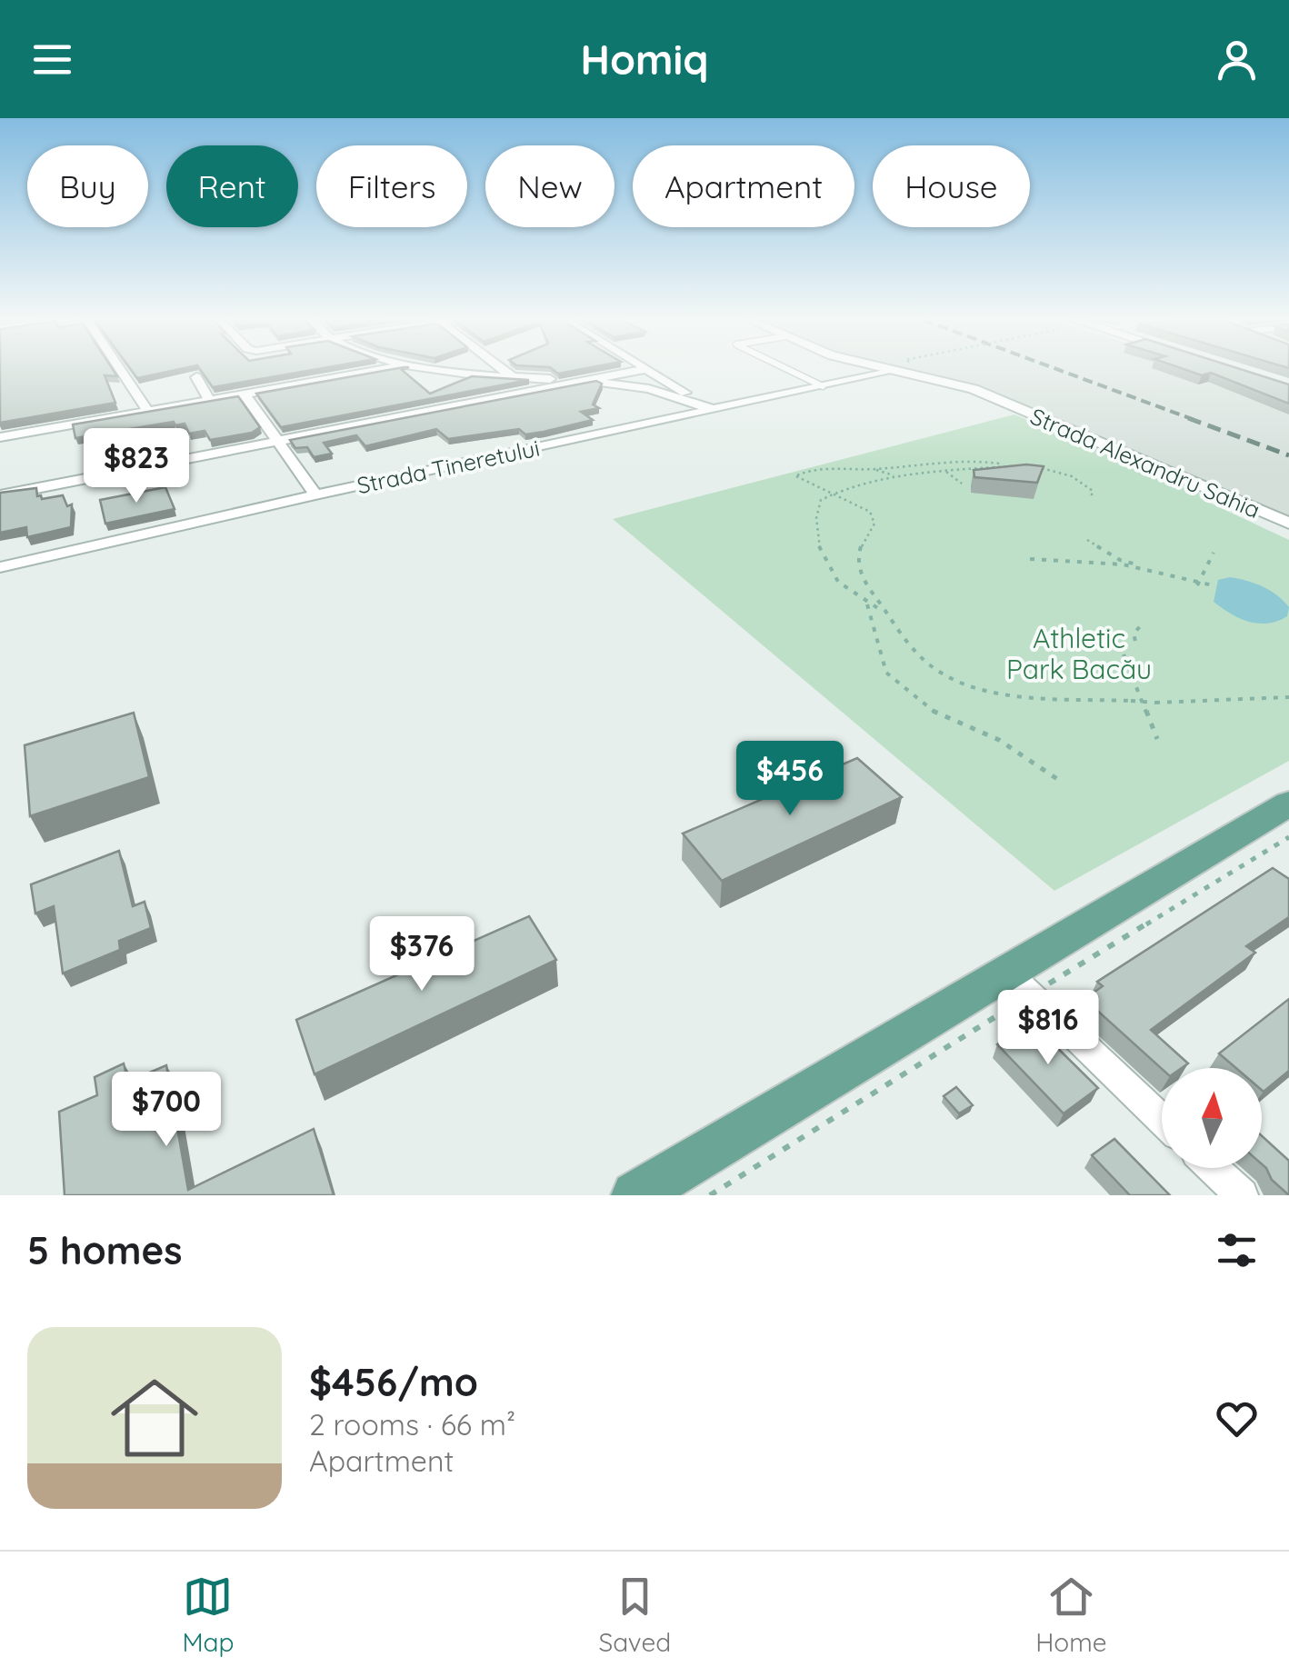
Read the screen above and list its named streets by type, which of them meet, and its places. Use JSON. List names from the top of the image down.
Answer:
{
  "streets": {
    "street": ["Strada Alexandru Sahia", "Strada Tineretului"]
  },
  "parks": ["Athletic Park Bacău"],
  "north": "top",
  "page": {
    "header": "Homiq",
    "chip": [
      "Buy",
      "Rent",
      "Filters",
      "New",
      "Apartment",
      "House"
    ],
    "price": [
      "$823",
      "$456",
      "$376",
      "$816",
      "$700"
    ],
    "heading": "5 homes",
    "list": [
      {
        "name": "$456/mo",
        "note": "2 rooms · 66 m² · Apartment"
      }
    ],
    "tabs": ["Map", "Saved", "Home"]
  }
}
